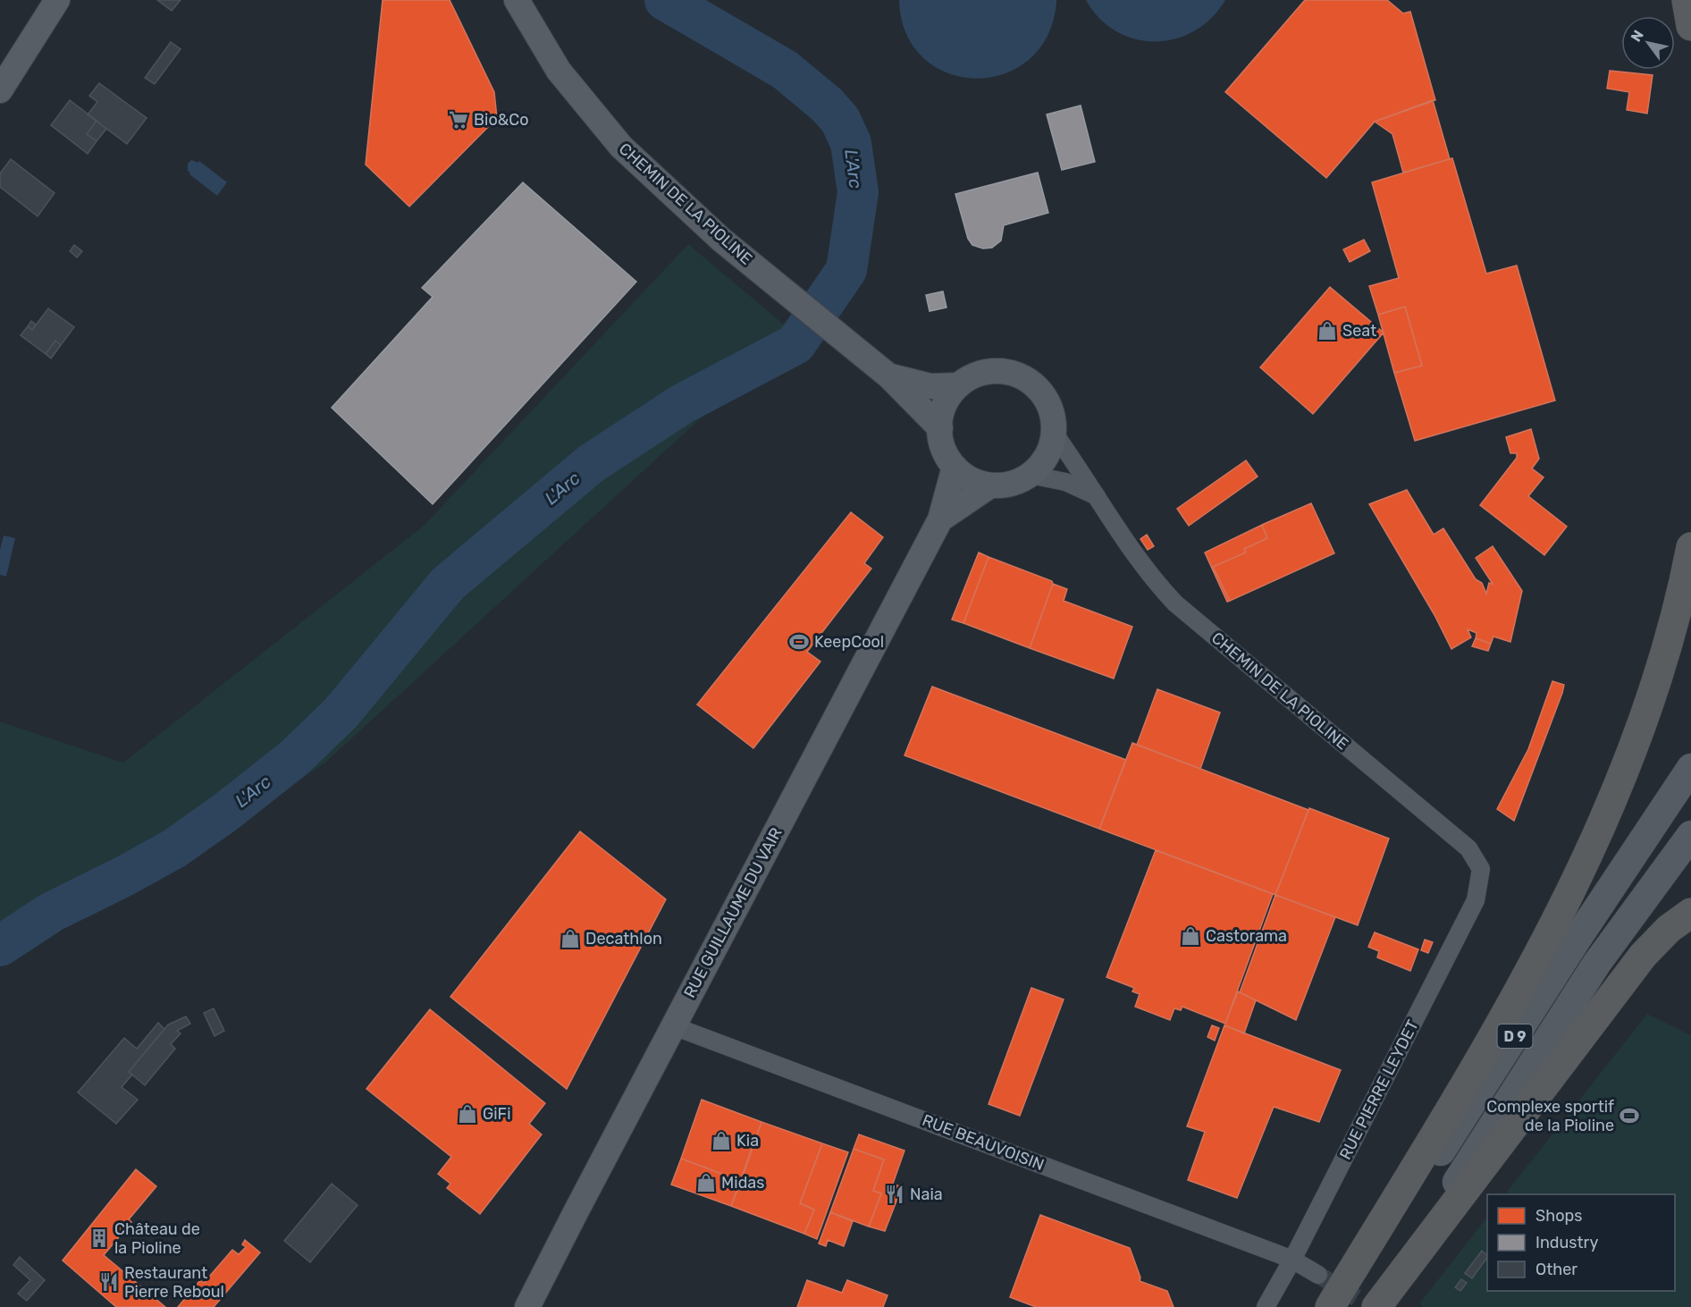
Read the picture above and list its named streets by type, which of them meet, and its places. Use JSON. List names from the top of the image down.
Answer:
{
  "streets": {
    "main road": ["CHEMIN DE LA PIOLINE", "RUE GUILLAUME DU VAIR", "D 9"],
    "street": ["RUE PIERRE LEYDET", "RUE BEAUVOISIN"]
  },
  "crossings": [
    ["CHEMIN DE LA PIOLINE", "RUE GUILLAUME DU VAIR"],
    ["CHEMIN DE LA PIOLINE", "RUE PIERRE LEYDET"],
    ["RUE GUILLAUME DU VAIR", "RUE BEAUVOISIN"],
    ["RUE PIERRE LEYDET", "RUE BEAUVOISIN"]
  ],
  "water": ["L'Arc"],
  "places": {
    "supermarket": ["Bio&Co"],
    "shop": [
      "Seat",
      "Castorama",
      "Decathlon",
      "GiFi",
      "Kia",
      "Midas"
    ],
    "sports": ["KeepCool", "Complexe sportif de la Pioline"],
    "restaurant": ["Naia", "Restaurant Pierre Reboul"],
    "building": ["Château de la Pioline"]
  },
  "legend": ["Shops", "Industry", "Other"],
  "north": "top left"
}
